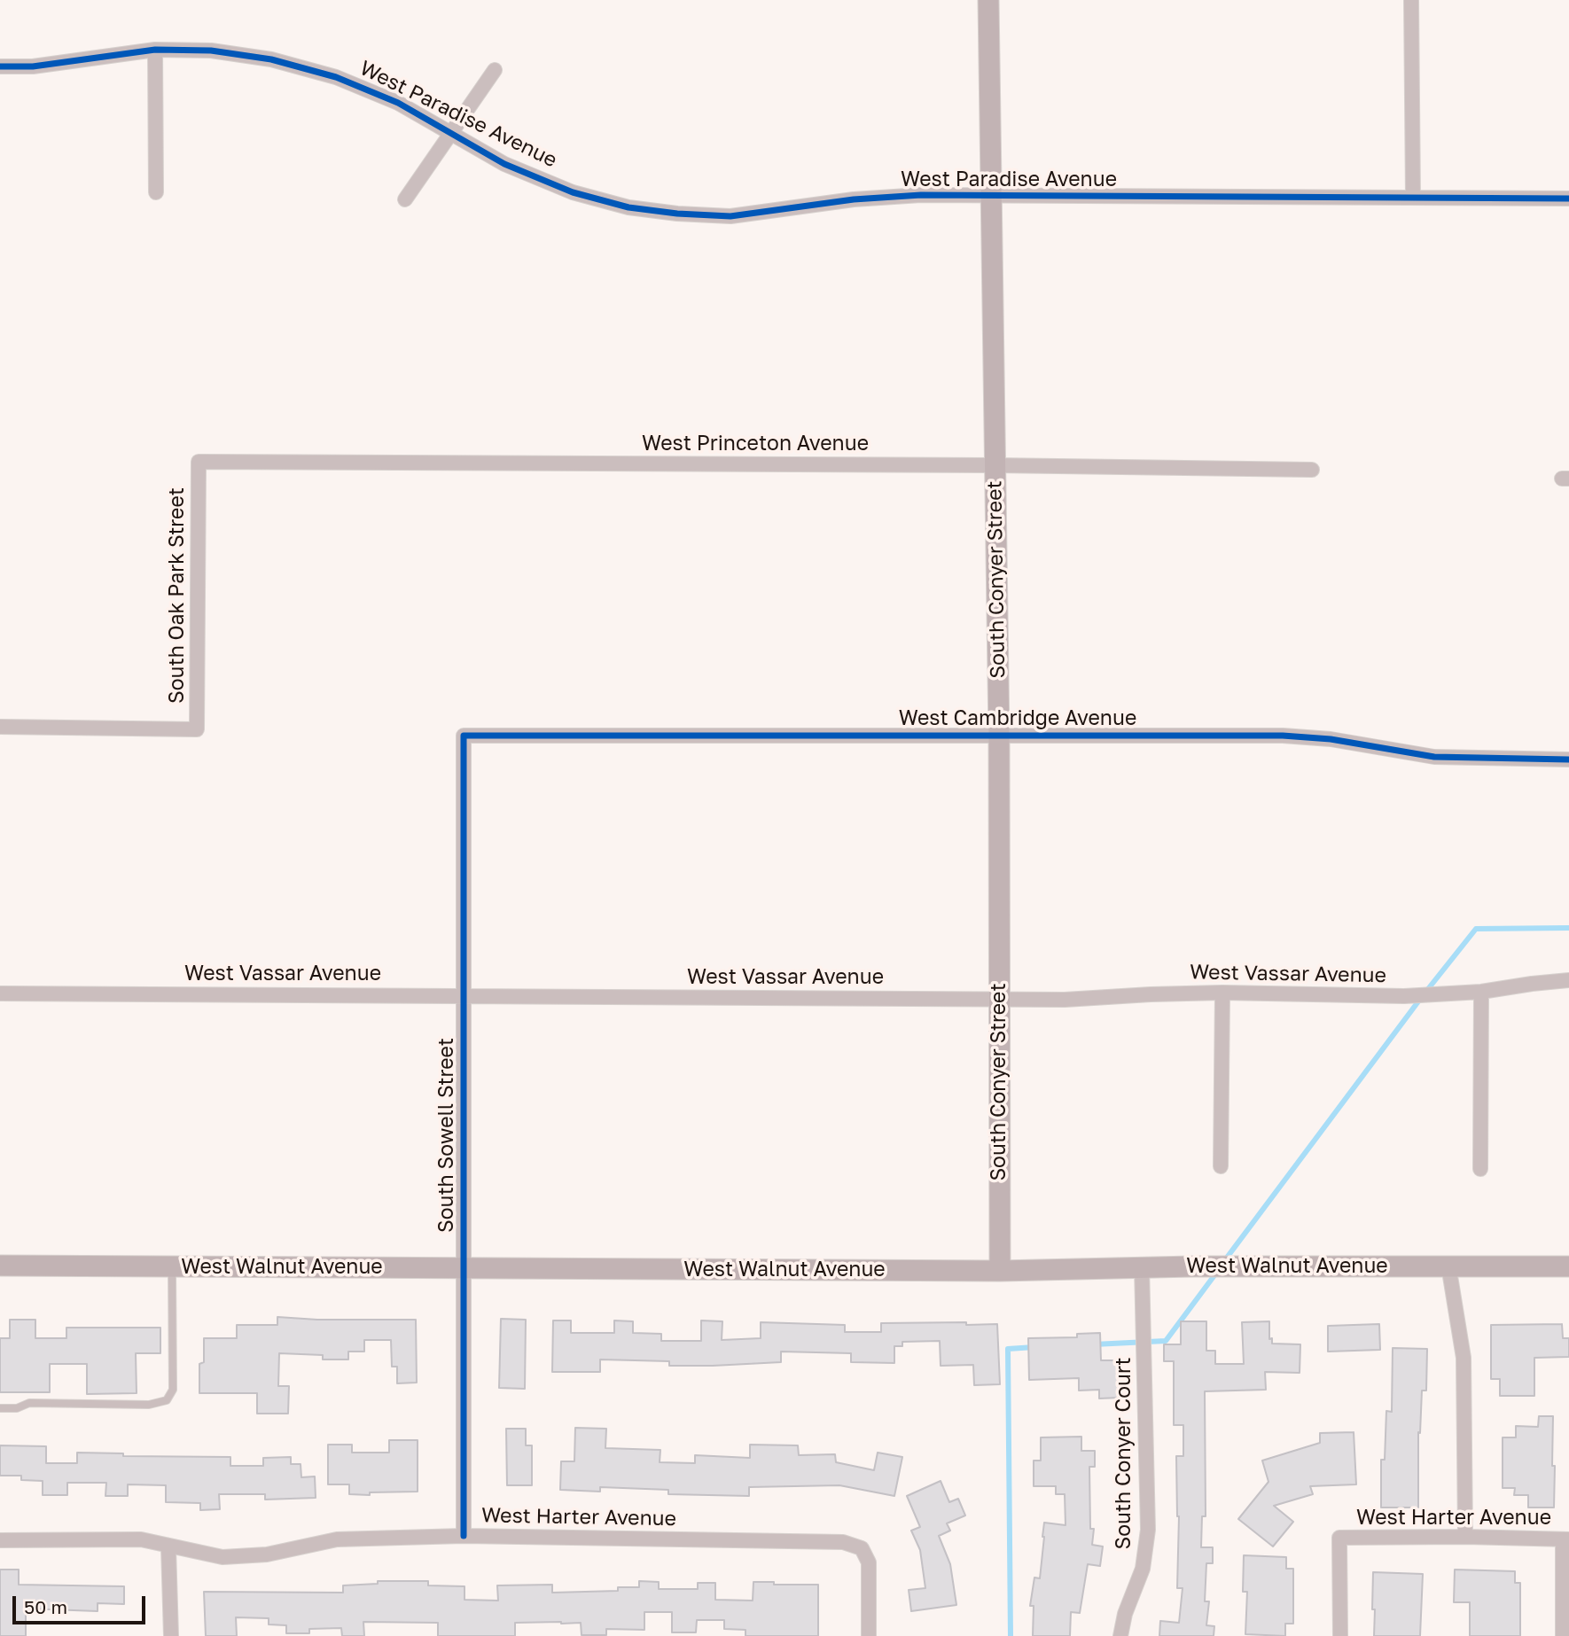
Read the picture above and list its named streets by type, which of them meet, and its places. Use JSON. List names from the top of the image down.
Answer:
{
  "streets": {
    "main road": ["South Conyer Street", "West Walnut Avenue"],
    "street": [
      "West Paradise Avenue",
      "West Princeton Avenue",
      "South Oak Park Street",
      "West Cambridge Avenue",
      "West Vassar Avenue",
      "South Sowell Street",
      "South Conyer Court",
      "West Harter Avenue"
    ]
  },
  "crossings": [
    ["West Paradise Avenue", "South Conyer Street"],
    ["West Princeton Avenue", "South Conyer Street"],
    ["West Princeton Avenue", "South Oak Park Street"],
    ["South Conyer Street", "West Cambridge Avenue"],
    ["South Conyer Street", "West Vassar Avenue"],
    ["South Conyer Street", "West Walnut Avenue"],
    ["West Cambridge Avenue", "South Sowell Street"],
    ["West Vassar Avenue", "South Sowell Street"],
    ["South Sowell Street", "West Walnut Avenue"],
    ["South Sowell Street", "West Harter Avenue"],
    ["West Walnut Avenue", "South Conyer Court"]
  ],
  "scale_bar": "50 m"
}
